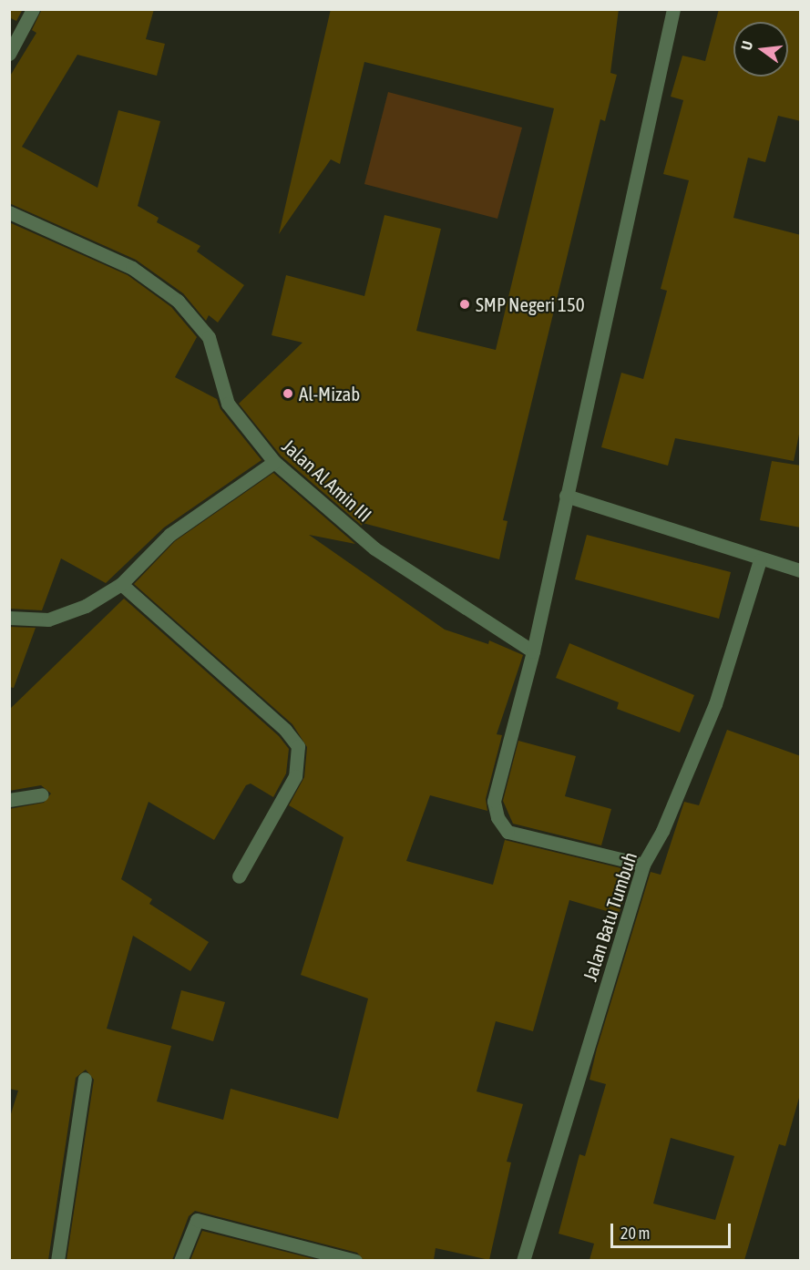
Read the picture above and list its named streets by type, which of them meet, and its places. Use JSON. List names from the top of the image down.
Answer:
{
  "streets": {
    "street": ["Jalan Al Amin III", "Jalan Batu Tumbuh"]
  },
  "places": ["SMP Negeri 150", "Al-Mizab"],
  "scale_bar": "20 m",
  "north": "left"
}
